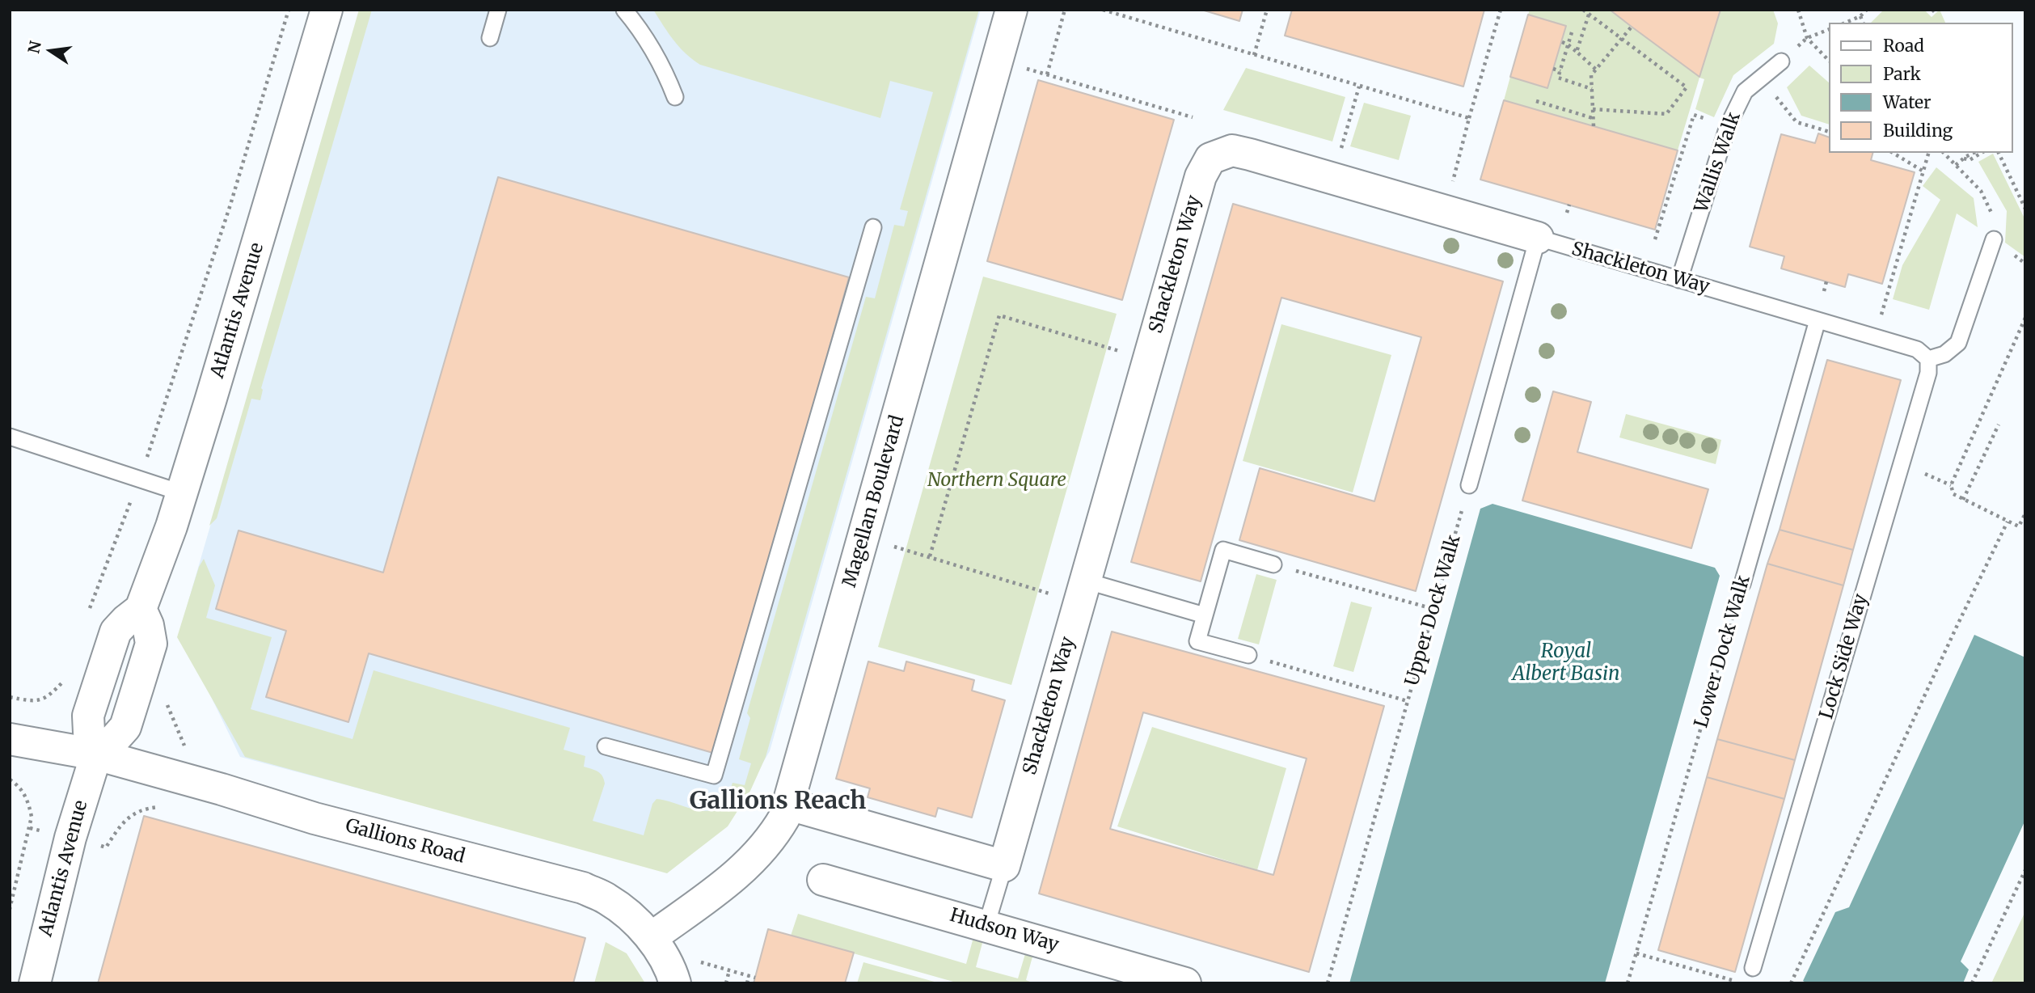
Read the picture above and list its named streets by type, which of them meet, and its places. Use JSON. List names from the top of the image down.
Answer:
{
  "streets": {
    "street": [
      "Shackleton Way",
      "Atlantis Avenue",
      "Magellan Boulevard",
      "Gallions Road",
      "Hudson Way"
    ],
    "lane": ["Wallis Walk", "Lower Dock Walk", "Lock Side Way"],
    "path": ["Upper Dock Walk"]
  },
  "crossings": [
    ["Wallis Walk", "Shackleton Way"],
    ["Shackleton Way", "Lower Dock Walk"],
    ["Shackleton Way", "Lock Side Way"],
    ["Atlantis Avenue", "Gallions Road"],
    ["Magellan Boulevard", "Gallions Road"]
  ],
  "districts": ["Gallions Reach"],
  "water": ["Royal Albert Basin"],
  "parks": ["Northern Square"],
  "legend": [
    "Road",
    "Park",
    "Water",
    "Building"
  ],
  "north": "left"
}
